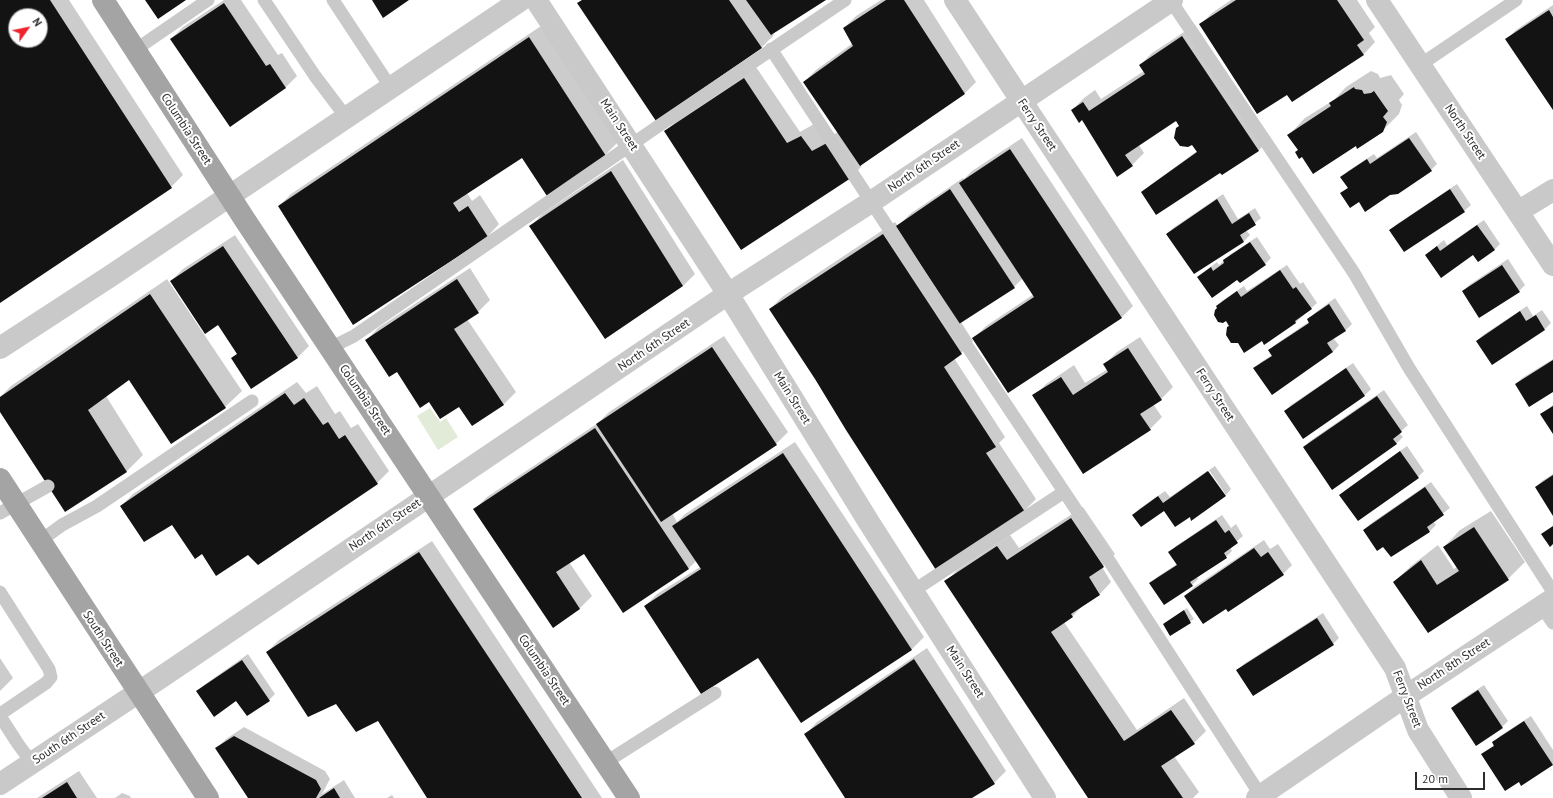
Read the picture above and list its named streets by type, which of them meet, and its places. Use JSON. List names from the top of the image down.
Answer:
{
  "streets": {
    "main road": ["Columbia Street", "South Street"],
    "street": [
      "Main Street",
      "Ferry Street",
      "North Street",
      "North 6th Street",
      "North 8th Street",
      "South 6th Street"
    ]
  },
  "crossings": [
    ["Main Street", "North 6th Street"],
    ["Ferry Street", "North 6th Street"],
    ["Ferry Street", "North 8th Street"],
    ["Columbia Street", "North 6th Street"],
    ["North 6th Street", "South Street"],
    ["North 6th Street", "South 6th Street"],
    ["South Street", "South 6th Street"]
  ],
  "scale_bar": "20 m",
  "north": "top right"
}
